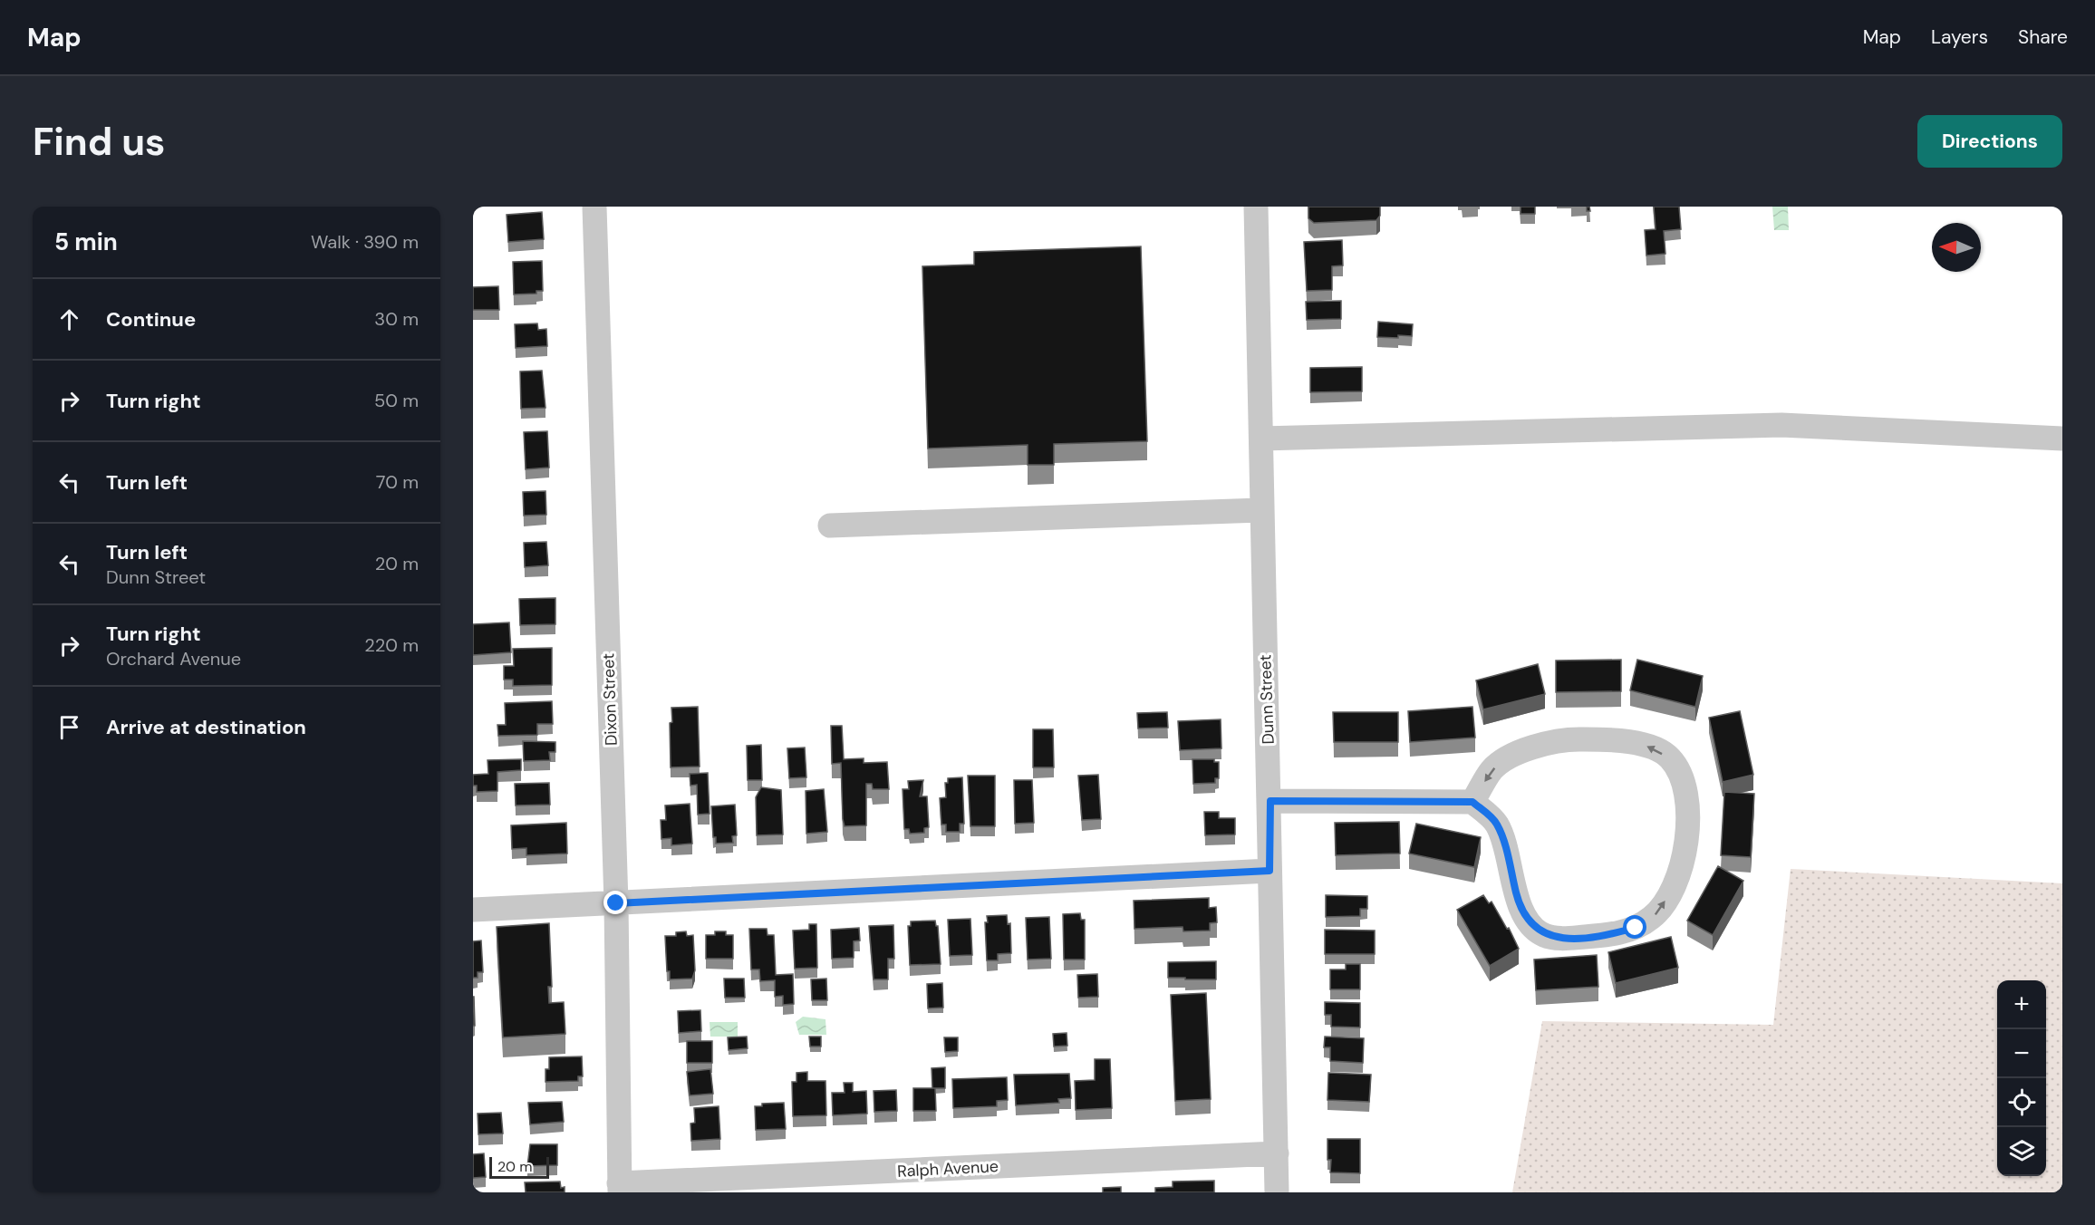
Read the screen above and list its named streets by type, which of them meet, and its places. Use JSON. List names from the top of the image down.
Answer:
{
  "streets": {
    "street": ["Dixon Street", "Dunn Street", "Ralph Avenue"]
  },
  "crossings": [
    ["Dixon Street", "Ralph Avenue"],
    ["Dunn Street", "Ralph Avenue"]
  ],
  "scale_bar": "20 m",
  "north": "left",
  "page": {
    "header": "Map",
    "nav": ["Map", "Layers", "Share"],
    "buttons": "Directions",
    "title": "Find us",
    "heading": ["5 min", "Walk · 390 m"],
    "list": [
      ["Continue", "30 m"],
      ["Turn right", "50 m"],
      ["Turn left", "70 m"],
      ["Turn left", "Dunn Street", "20 m"],
      ["Turn right", "Orchard Avenue", "220 m"],
      "Arrive at destination"
    ],
    "map_buttons": ["+", "−"],
    "scale": "20 m"
  }
}
